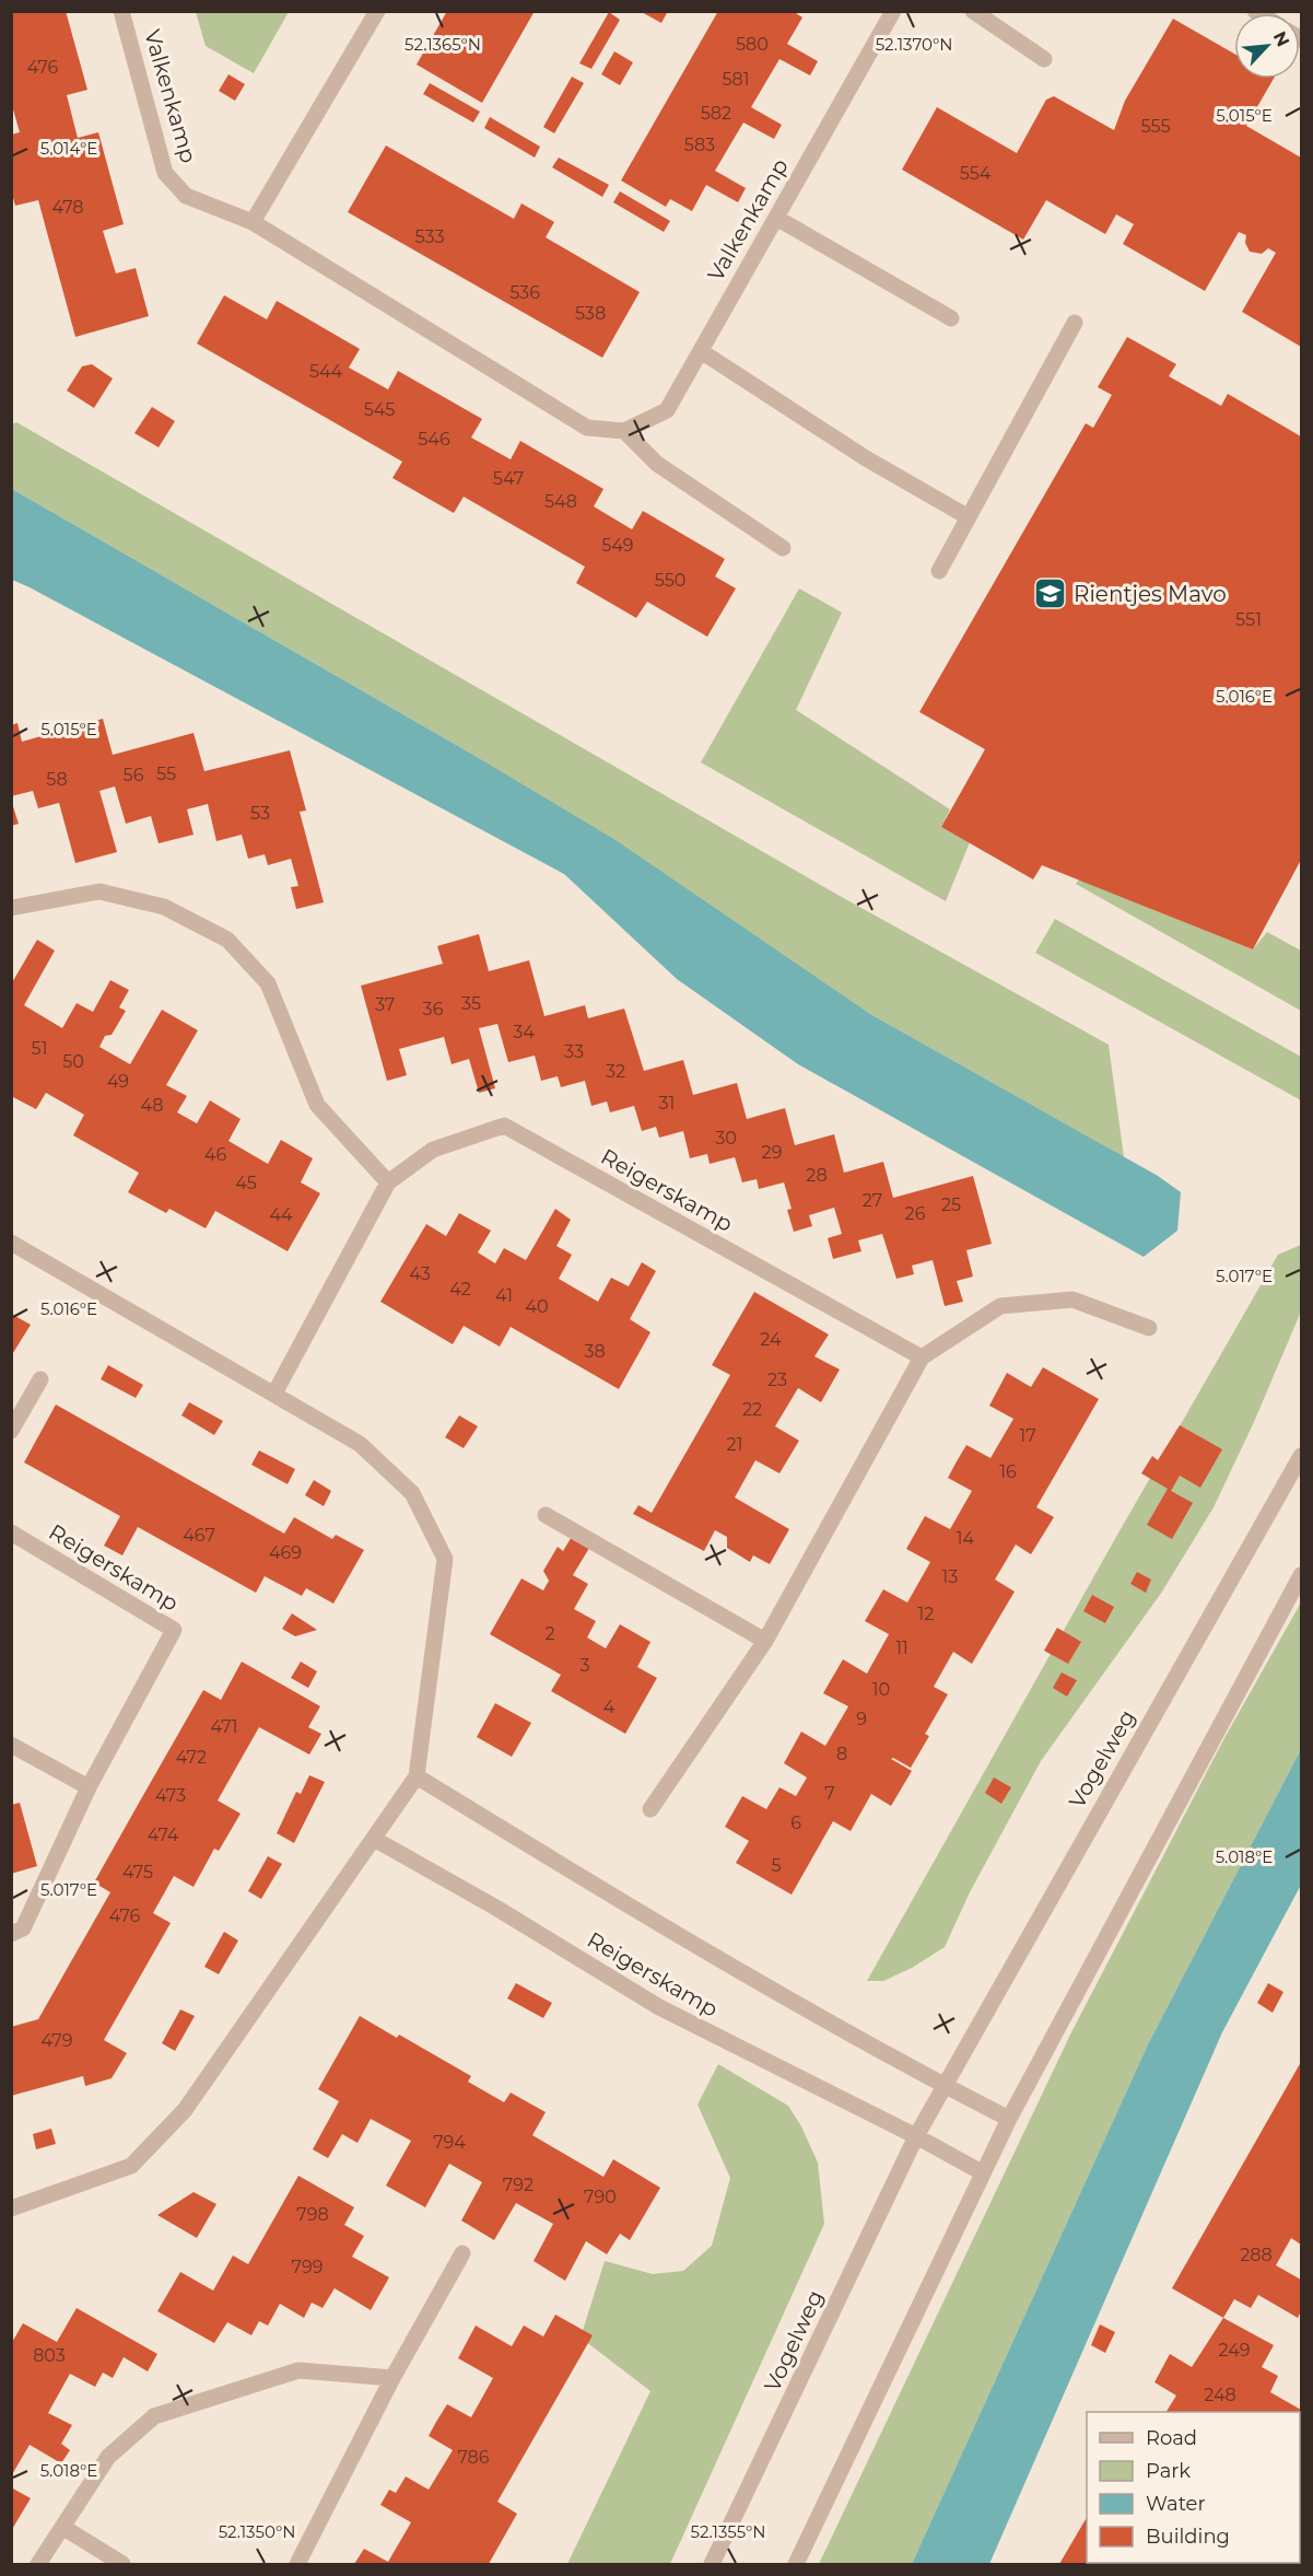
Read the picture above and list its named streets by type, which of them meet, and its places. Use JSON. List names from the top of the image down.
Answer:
{
  "streets": {
    "street": ["Valkenkamp", "Reigerskamp", "Vogelweg"]
  },
  "crossings": [
    ["Reigerskamp", "Vogelweg"]
  ],
  "places": {
    "school or university": ["Rientjes Mavo"]
  },
  "house_numbers": [
    "580",
    "476",
    "581",
    "582",
    "555",
    "583",
    "554",
    "478",
    "533",
    "536",
    "538",
    "544",
    "545",
    "546",
    "547",
    "548",
    "549",
    "550",
    "551",
    "55",
    "56",
    "58",
    "53",
    "35",
    "37",
    "36",
    "34",
    "51",
    "33",
    "50",
    "32",
    "49",
    "31",
    "48",
    "30",
    "29",
    "46",
    "28",
    "45",
    "27",
    "25",
    "26",
    "44",
    "43",
    "42",
    "41",
    "40",
    "24",
    "38",
    "23",
    "22",
    "17",
    "21",
    "16",
    "467",
    "14",
    "469",
    "13",
    "12",
    "2",
    "11",
    "3",
    "10",
    "4",
    "9",
    "471",
    "8",
    "472",
    "7",
    "473",
    "6",
    "474",
    "5",
    "475",
    "476",
    "479",
    "794",
    "792",
    "790",
    "798",
    "288",
    "799",
    "249",
    "803",
    "248",
    "786"
  ],
  "legend": [
    "Road",
    "Park",
    "Water",
    "Building"
  ],
  "north": "top right",
  "coordinates": [
    "52.1370°N",
    "52.1365°N",
    "5.015°E",
    "5.014°E",
    "5.016°E",
    "5.017°E",
    "5.018°E",
    "52.1350°N",
    "52.1355°N"
  ]
}
